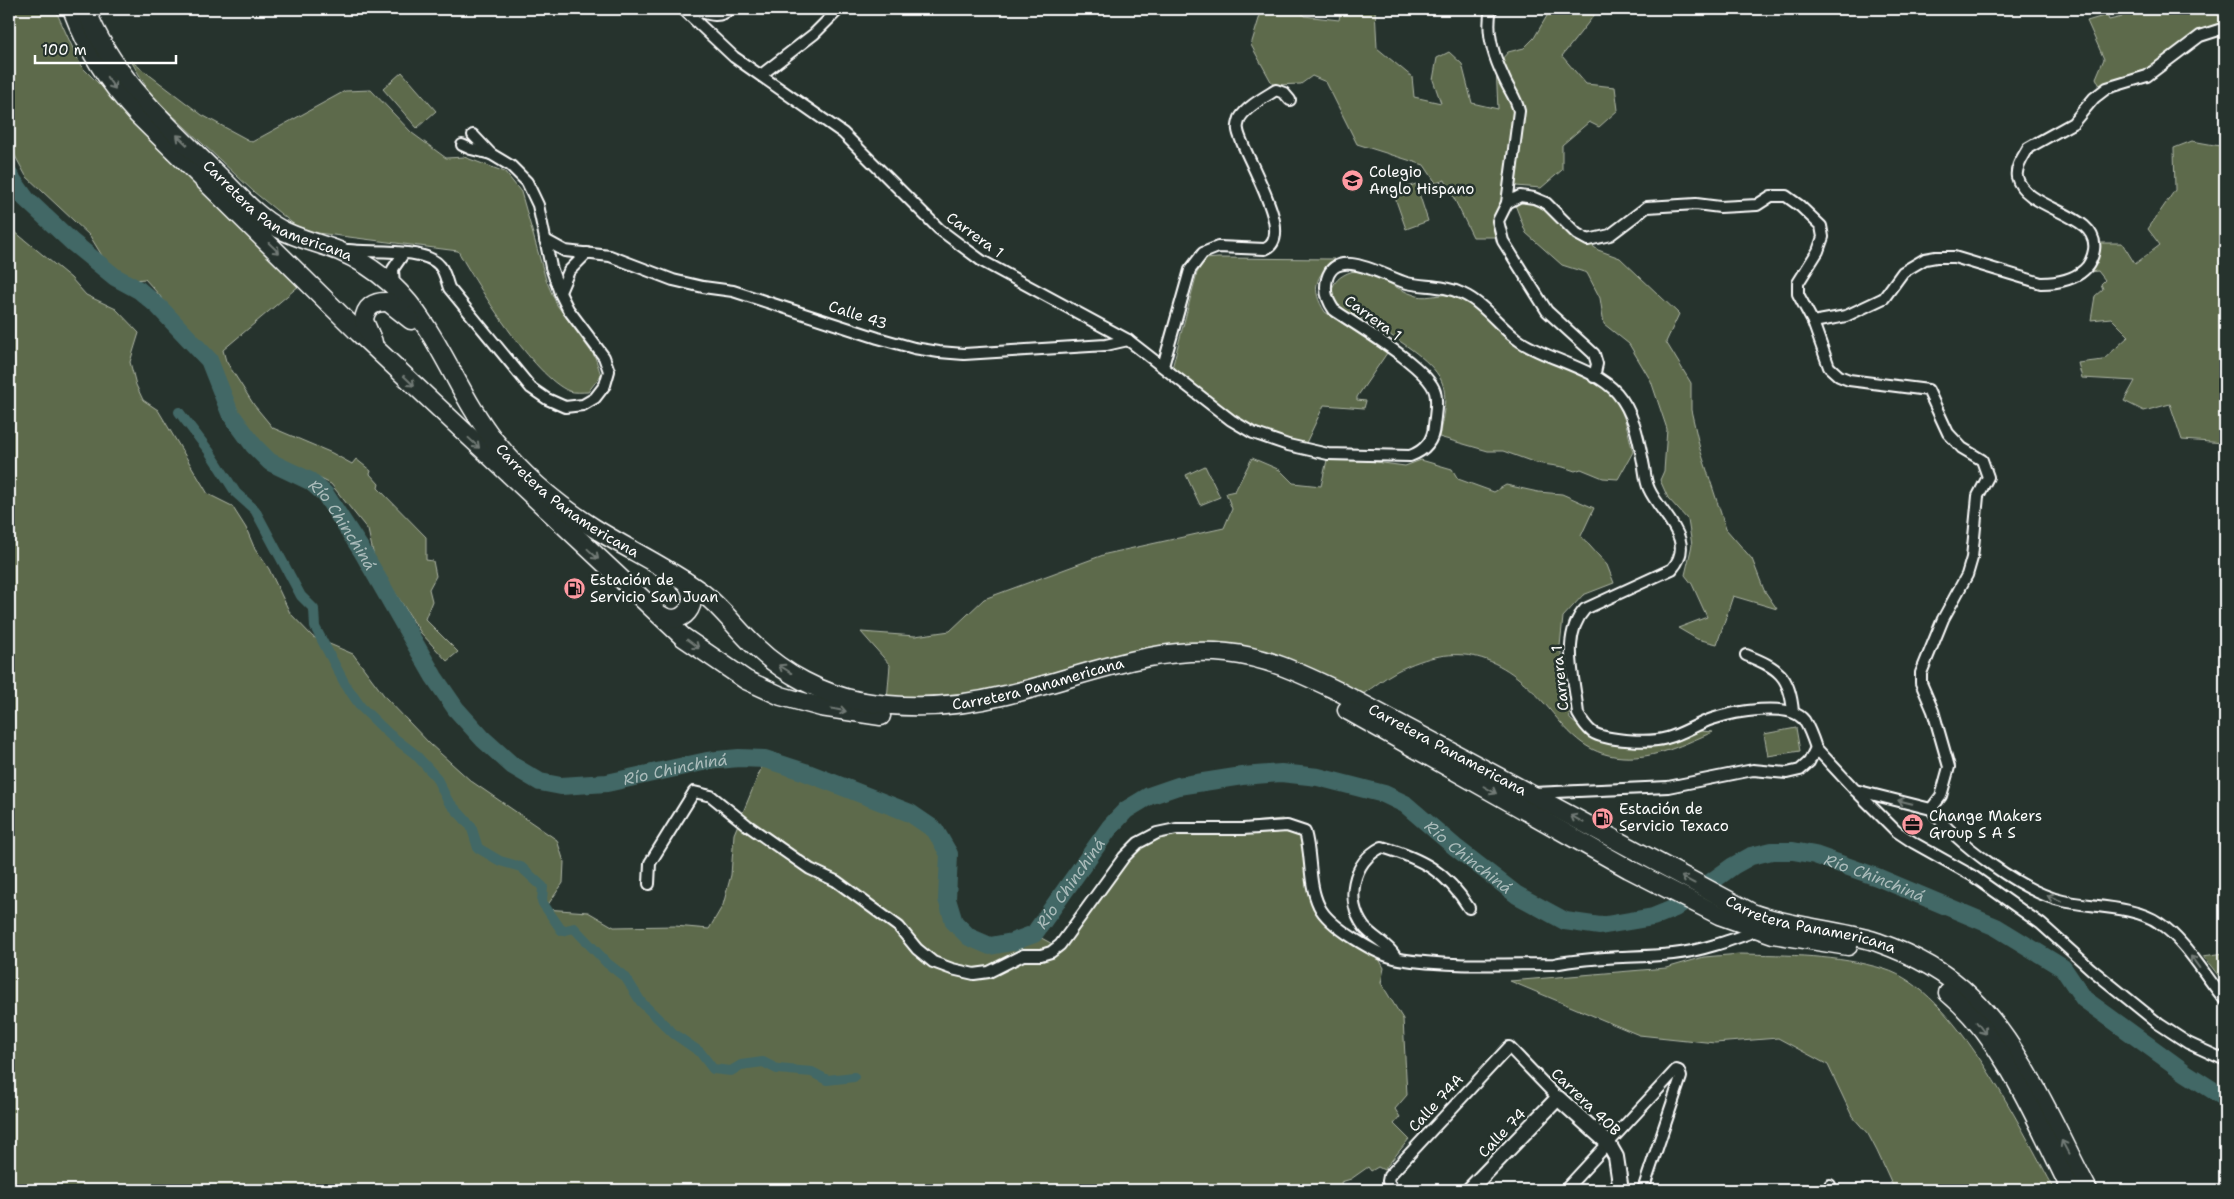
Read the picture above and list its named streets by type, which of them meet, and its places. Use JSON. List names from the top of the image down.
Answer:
{
  "streets": {
    "highway": ["Carretera Panamericana"],
    "street": [
      "Carrera 1",
      "Calle 43",
      "Carrera 40B",
      "Calle 74A",
      "Calle 74"
    ]
  },
  "crossings": [
    ["Carrera 1", "Calle 43"],
    ["Carrera 40B", "Calle 74A"],
    ["Carrera 40B", "Calle 74"]
  ],
  "water": ["Río Chinchiná"],
  "places": {
    "school or university": ["Colegio Anglo Hispano"],
    "fuel station": ["Estación de Servicio San Juan", "Estación de Servicio Texaco"],
    "office": ["Change Makers Group S A S"]
  },
  "scale_bar": "100 m"
}
